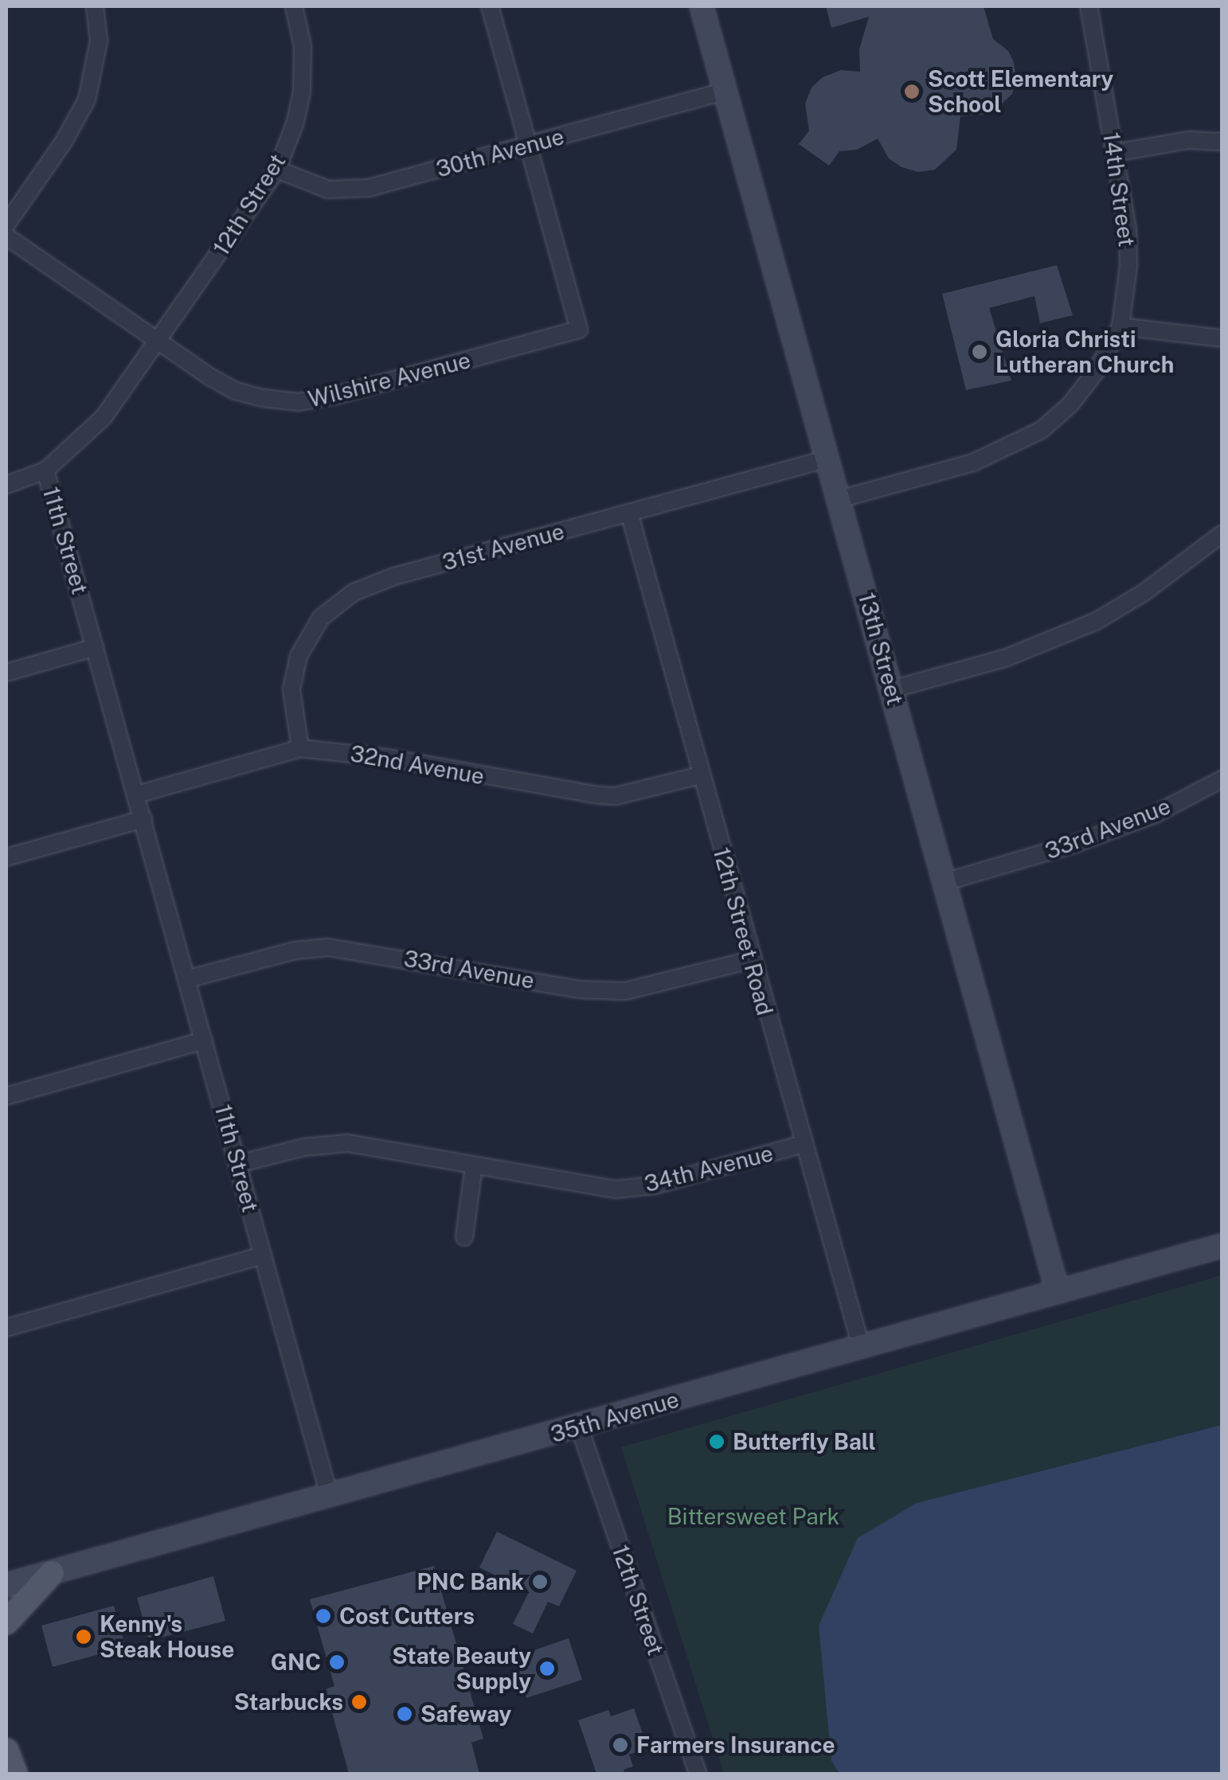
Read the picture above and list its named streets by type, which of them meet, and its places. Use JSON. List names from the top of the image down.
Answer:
{
  "streets": {
    "street": [
      "30th Avenue",
      "14th Street",
      "12th Street",
      "Wilshire Avenue",
      "11th Street",
      "31st Avenue",
      "13th Street",
      "32nd Avenue",
      "33rd Avenue",
      "12th Street Road",
      "34th Avenue",
      "35th Avenue"
    ]
  },
  "crossings": [
    ["30th Avenue", "12th Street"],
    ["30th Avenue", "Wilshire Avenue"],
    ["30th Avenue", "13th Street"],
    ["12th Street", "Wilshire Avenue"],
    ["12th Street", "11th Street"],
    ["12th Street", "35th Avenue"],
    ["11th Street", "32nd Avenue"],
    ["11th Street", "33rd Avenue"],
    ["11th Street", "34th Avenue"],
    ["11th Street", "35th Avenue"],
    ["31st Avenue", "13th Street"],
    ["31st Avenue", "32nd Avenue"],
    ["31st Avenue", "12th Street Road"],
    ["13th Street", "33rd Avenue"],
    ["13th Street", "35th Avenue"],
    ["32nd Avenue", "12th Street Road"],
    ["33rd Avenue", "12th Street Road"],
    ["12th Street Road", "34th Avenue"],
    ["12th Street Road", "35th Avenue"]
  ],
  "parks": ["Bittersweet Park"],
  "places": [
    "Scott Elementary School",
    "Gloria Christi Lutheran Church",
    "Butterfly Ball",
    "PNC Bank",
    "Cost Cutters",
    "Kenny's Steak House",
    "GNC",
    "State Beauty Supply",
    "Starbucks",
    "Safeway",
    "Farmers Insurance"
  ]
}
